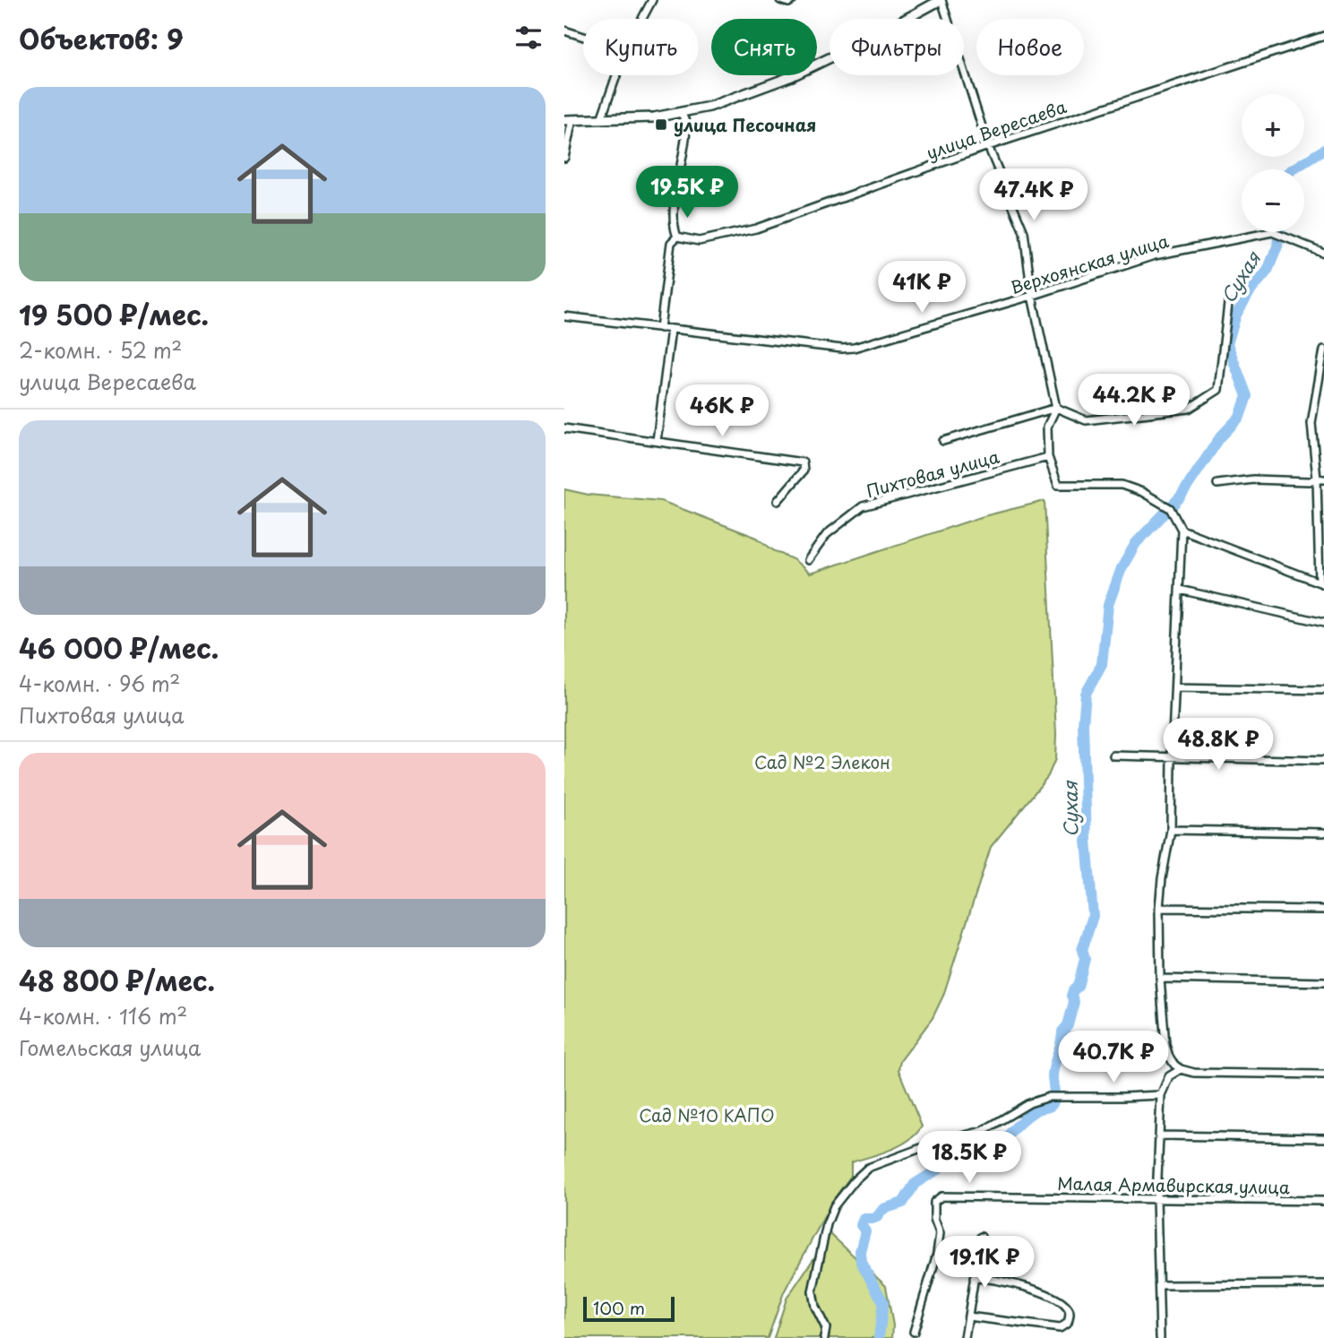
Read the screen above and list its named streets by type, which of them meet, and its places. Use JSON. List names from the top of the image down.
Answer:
{
  "streets": {
    "street": [
      "улица Вересаева",
      "Верхоянская улица",
      "Пихтовая улица",
      "Малая Армавирская улица"
    ]
  },
  "water": ["Сухая"],
  "parks": ["Сад №2 Элекон", "Сад №10 КАПО"],
  "places": {
    "transit": ["улица Песочная"]
  },
  "scale_bar": "100 m",
  "page": {
    "heading": "Объектов: 9",
    "chip": [
      "Купить",
      "Снять",
      "Фильтры",
      "Новое"
    ],
    "list": [
      {
        "name": "19 500 ₽/мес.",
        "note": "2-комн. · 52 m² · улица Вересаева"
      },
      {
        "name": "46 000 ₽/мес.",
        "note": "4-комн. · 96 m² · Пихтовая улица"
      },
      {
        "name": "48 800 ₽/мес.",
        "note": "4-комн. · 116 m² · Гомельская улица"
      }
    ],
    "map_buttons": ["+", "−"],
    "price": [
      "19.5K ₽",
      "47.4K ₽",
      "41K ₽",
      "44.2K ₽",
      "46K ₽",
      "48.8K ₽",
      "40.7K ₽",
      "18.5K ₽",
      "19.1K ₽"
    ],
    "scale": "100 m"
  }
}
